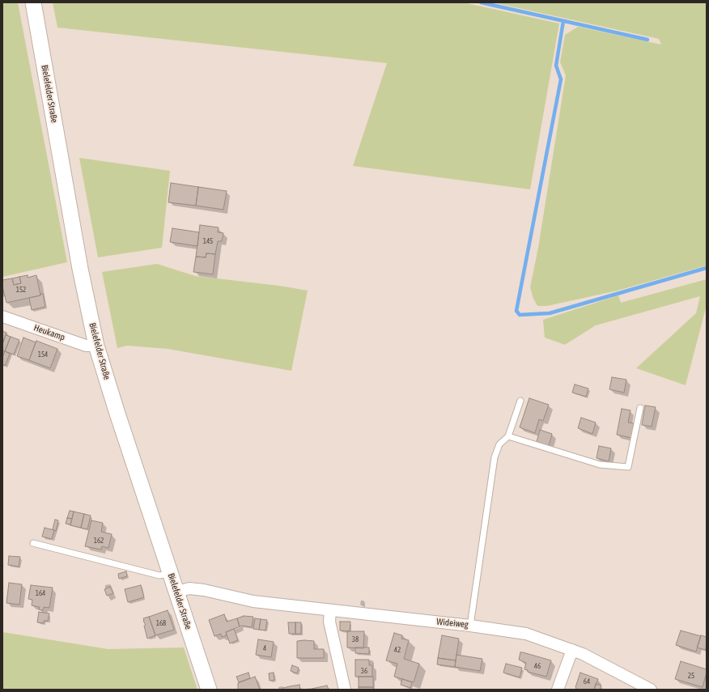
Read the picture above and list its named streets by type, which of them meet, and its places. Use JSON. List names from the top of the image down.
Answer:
{
  "streets": {
    "main road": ["Bielefelder Straße"],
    "street": ["Heukamp", "Wideiweg"]
  },
  "crossings": [
    ["Bielefelder Straße", "Heukamp"],
    ["Bielefelder Straße", "Wideiweg"]
  ],
  "house_numbers": [
    "145",
    "152",
    "154",
    "162",
    "164",
    "168",
    "38",
    "4",
    "42",
    "46",
    "36",
    "25",
    "64"
  ]
}
